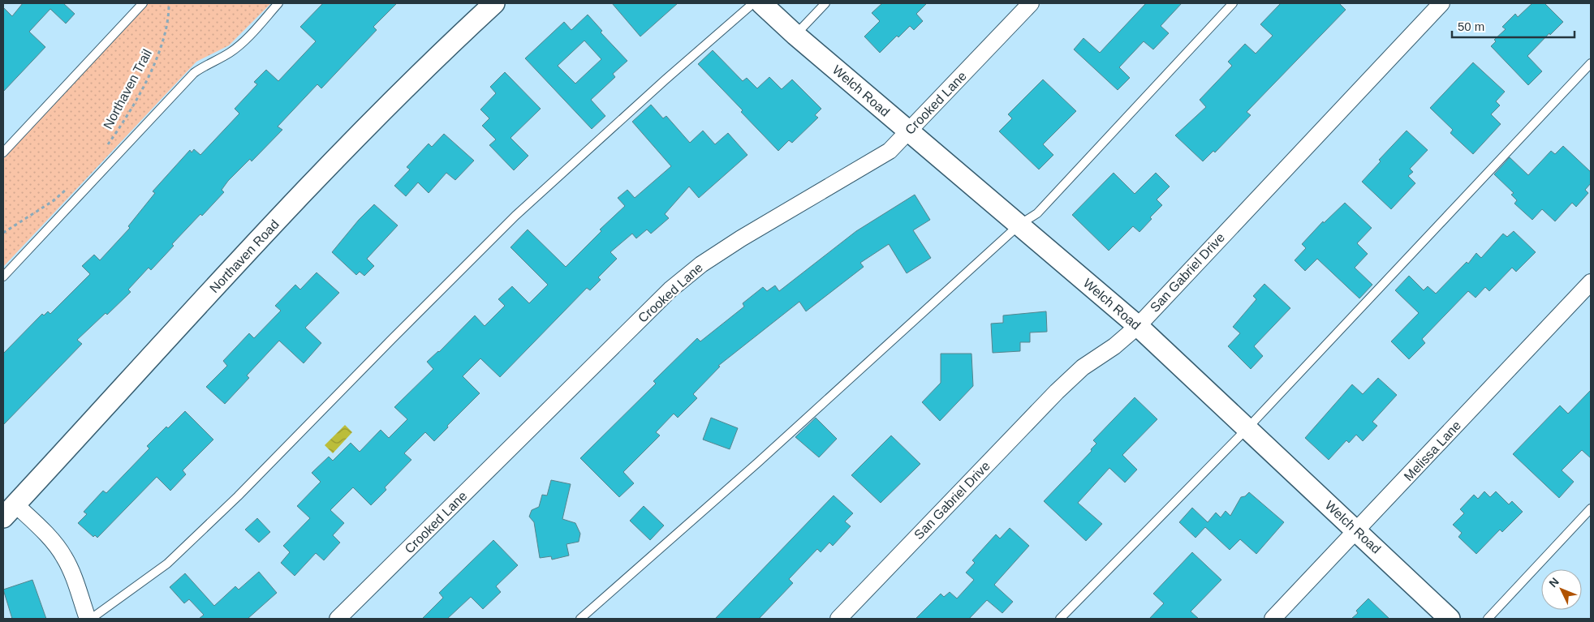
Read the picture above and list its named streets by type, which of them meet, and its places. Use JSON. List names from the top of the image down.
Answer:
{
  "streets": {
    "street": [
      "Welch Road",
      "Crooked Lane",
      "Northaven Road",
      "San Gabriel Drive",
      "Melissa Lane"
    ],
    "path": ["Northaven Trail"]
  },
  "crossings": [
    ["Welch Road", "Crooked Lane"],
    ["Welch Road", "San Gabriel Drive"],
    ["Welch Road", "Melissa Lane"]
  ],
  "scale_bar": "50 m",
  "north": "top left"
}
